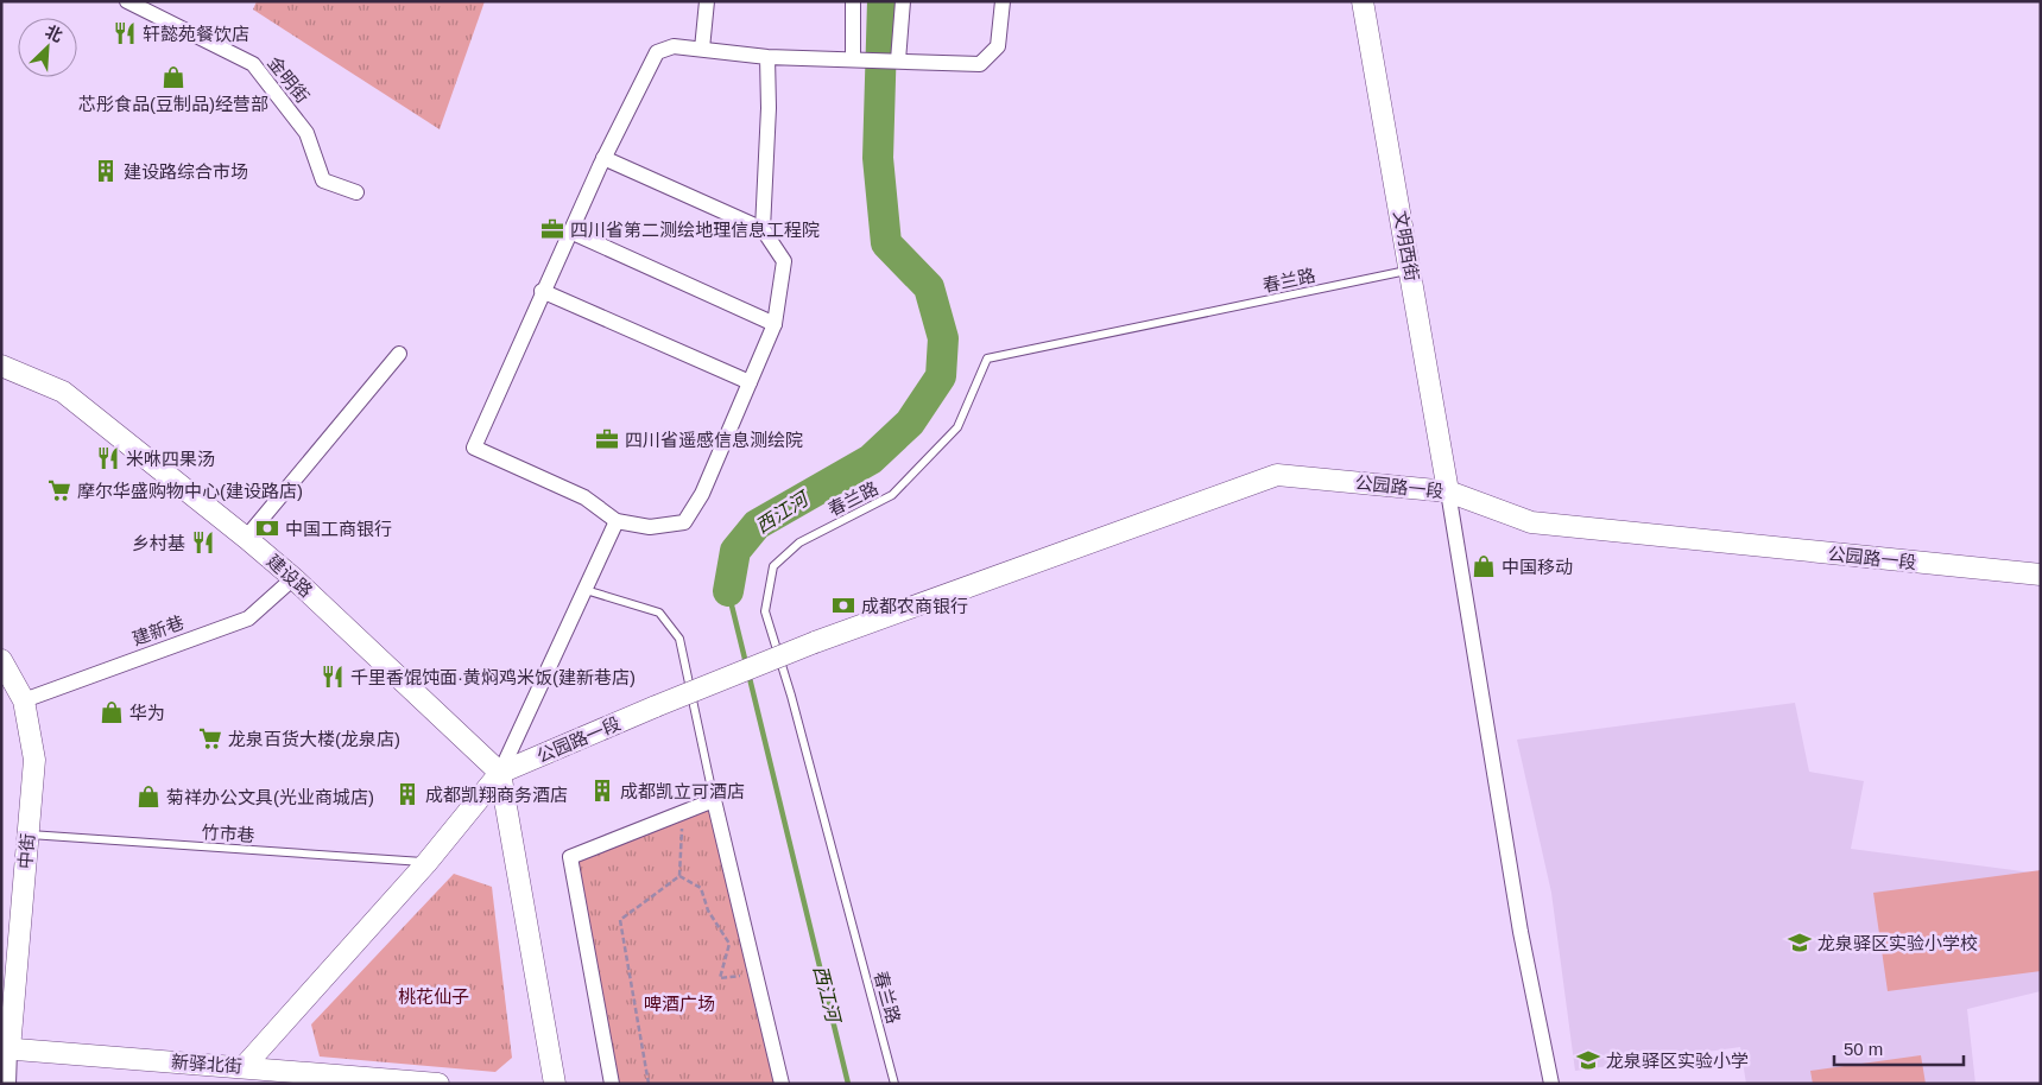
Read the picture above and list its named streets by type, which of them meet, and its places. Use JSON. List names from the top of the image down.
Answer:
{
  "streets": {
    "street": [
      "金明街",
      "文明西街",
      "公园路一段",
      "建设路",
      "建新巷",
      "中街",
      "新驿北街"
    ],
    "lane": ["春兰路", "竹市巷"]
  },
  "crossings": [
    ["文明西街", "春兰路"],
    ["文明西街", "公园路一段"],
    ["公园路一段", "建设路"],
    ["建设路", "建新巷"],
    ["建新巷", "中街"],
    ["竹市巷", "中街"],
    ["中街", "新驿北街"]
  ],
  "water": ["西江河"],
  "parks": ["桃花仙子", "啤酒广场"],
  "places": {
    "restaurant": [
      "轩懿苑餐饮店",
      "米咻四果汤",
      "乡村基",
      "千里香馄饨面·黄焖鸡米饭(建新巷店)"
    ],
    "shop": [
      "芯彤食品(豆制品)经营部",
      "中国移动",
      "华为",
      "菊祥办公文具(光业商城店)"
    ],
    "building": ["建设路综合市场", "成都凯立可酒店", "成都凯翔商务酒店"],
    "office": ["四川省第二测绘地理信息工程院", "四川省遥感信息测绘院"],
    "supermarket": ["摩尔华盛购物中心(建设路店)", "龙泉百货大楼(龙泉店)"],
    "bank": ["中国工商银行", "成都农商银行"],
    "school or university": ["龙泉驿区实验小学校", "龙泉驿区实验小学"]
  },
  "scale_bar": "50 m",
  "north": "top right"
}
